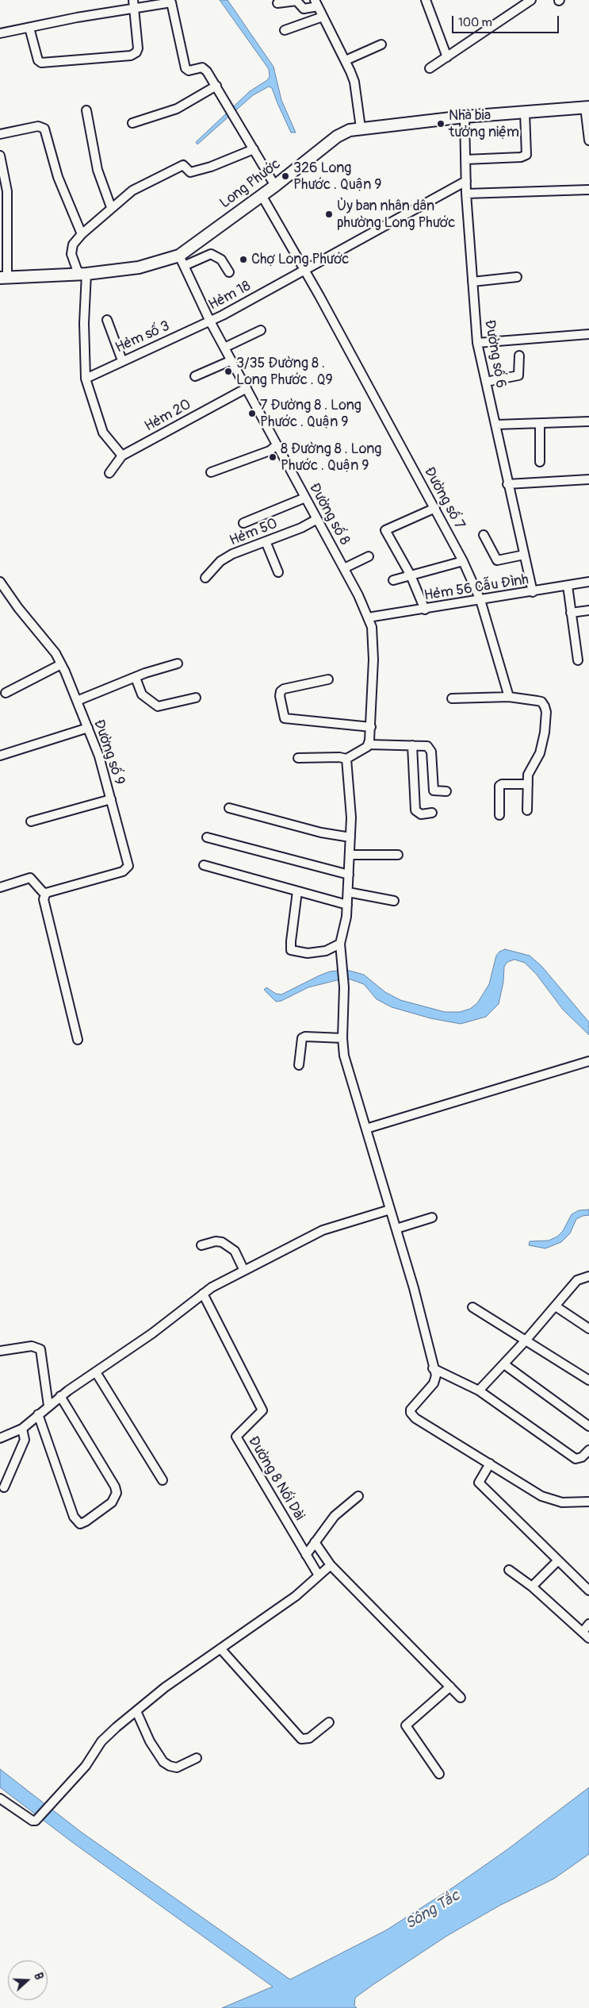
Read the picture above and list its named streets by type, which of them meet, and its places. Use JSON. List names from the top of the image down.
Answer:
{
  "streets": {
    "street": [
      "Long Phước",
      "Hẻm 18",
      "Hẻm số 3",
      "Đường số 6",
      "Hẻm 20",
      "Đường số 7",
      "Đường số 8",
      "Hẻm 50",
      "Hẻm 56 Cẫu Đình",
      "Đường số 9",
      "Đường 8 Nối Dài"
    ]
  },
  "crossings": [
    ["Long Phước", "Đường số 6"],
    ["Long Phước", "Đường số 7"],
    ["Long Phước", "Đường số 8"],
    ["Hẻm 18", "Hẻm số 3"],
    ["Hẻm 18", "Đường số 6"],
    ["Hẻm 18", "Đường số 7"],
    ["Hẻm 18", "Đường số 8"],
    ["Hẻm số 3", "Đường số 8"],
    ["Đường số 6", "Hẻm 56 Cẫu Đình"],
    ["Hẻm 20", "Đường số 8"],
    ["Đường số 7", "Hẻm 56 Cẫu Đình"],
    ["Đường số 8", "Hẻm 50"],
    ["Đường số 8", "Hẻm 56 Cẫu Đình"]
  ],
  "water": ["Sông Tắc"],
  "places": [
    "Nhà bia tưởng niệm",
    "326 Long Phước . Quận 9",
    "Ủy ban nhân dân phường Long Phước",
    "Chợ Long Phước",
    "3/35 Đường 8 . Long Phước . Q9",
    "7 Đường 8 . Long Phước . Quận 9",
    "8 Đường 8 . Long Phước . Quận 9"
  ],
  "scale_bar": "100 m",
  "north": "right"
}
